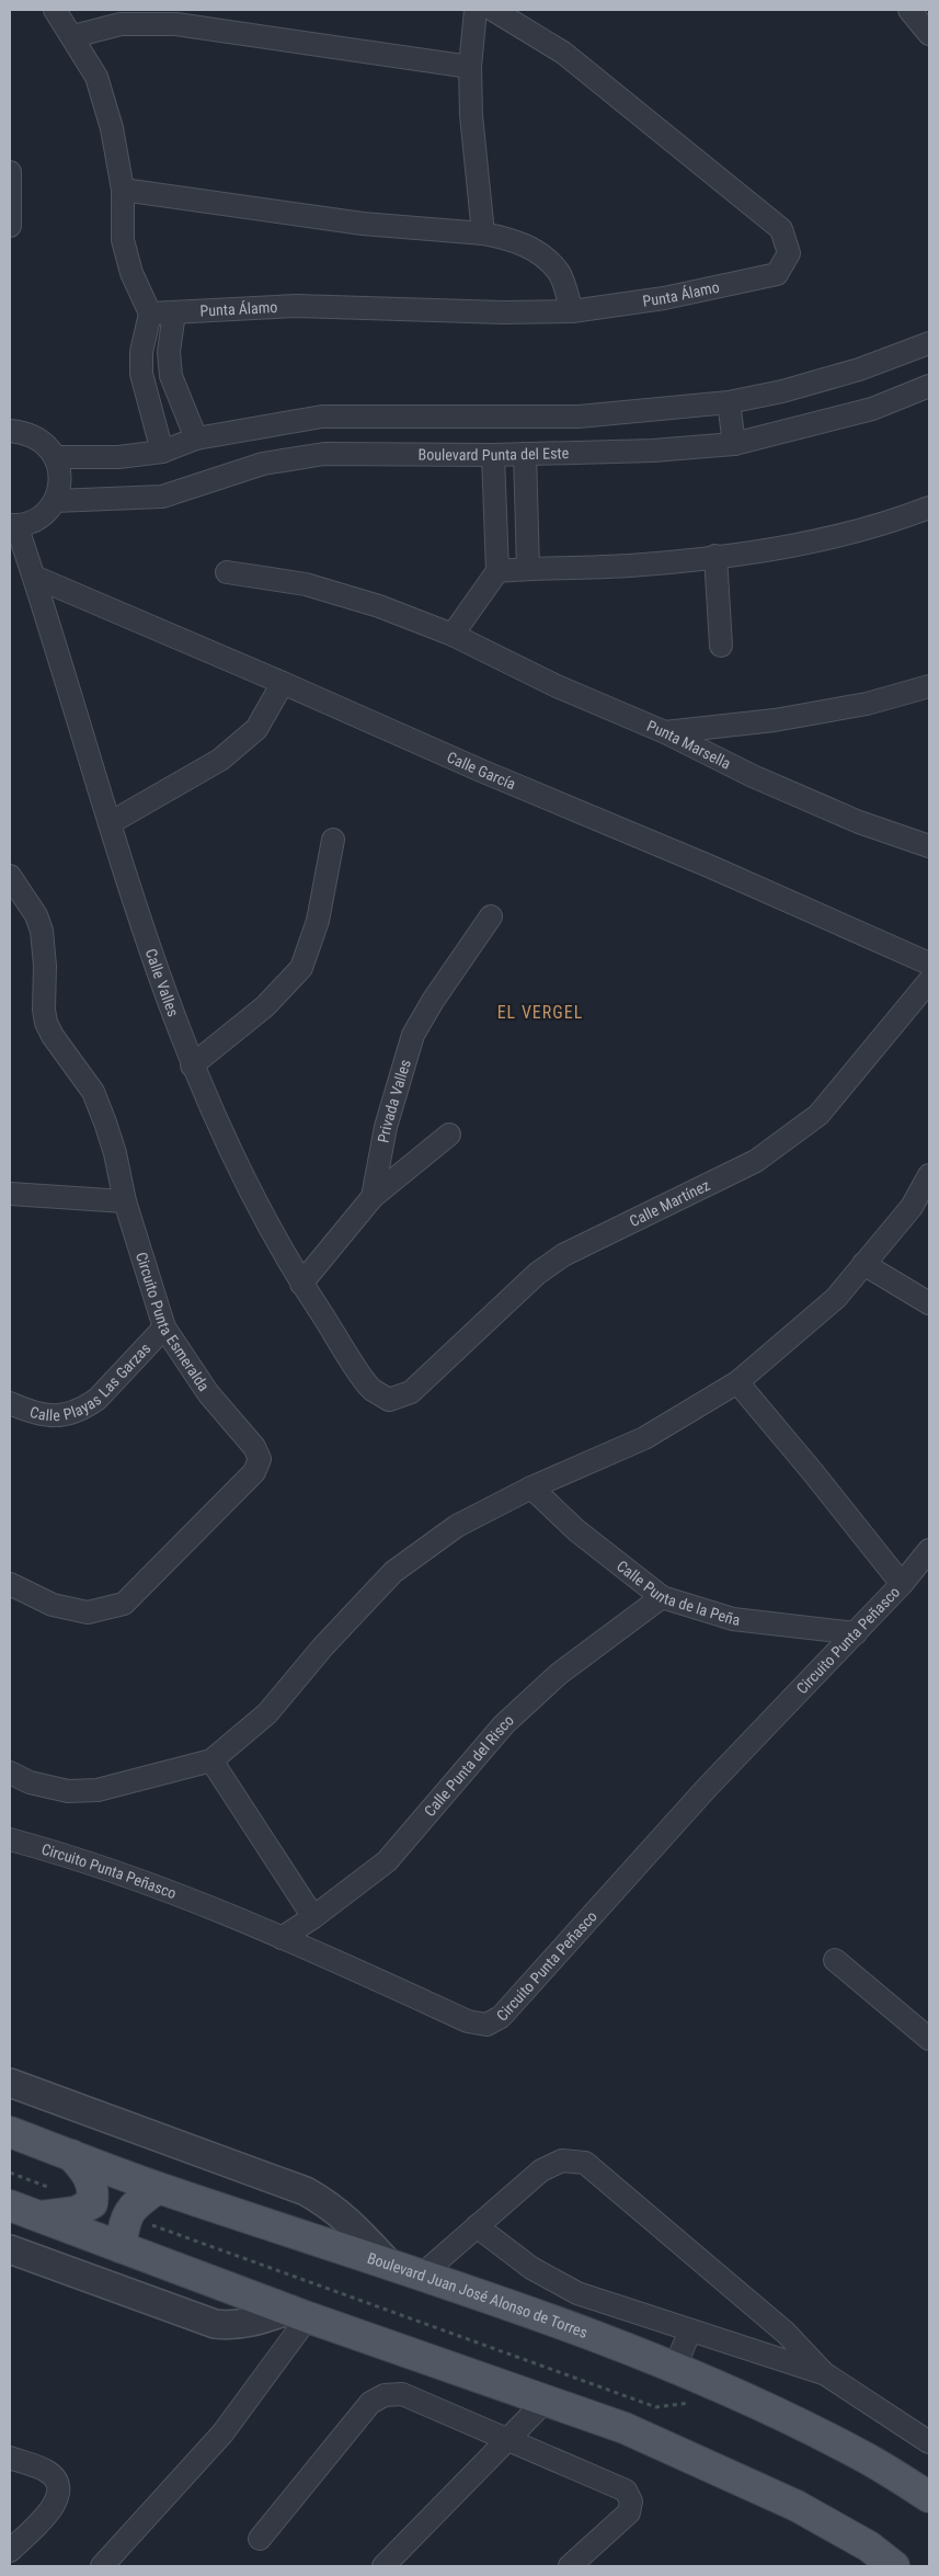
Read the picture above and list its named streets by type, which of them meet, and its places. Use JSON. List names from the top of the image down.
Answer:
{
  "streets": {
    "main road": ["Boulevard Juan José Alonso de Torres"],
    "street": [
      "Punta Álamo",
      "Boulevard Punta del Este",
      "Punta Marsella",
      "Calle García",
      "Calle Valles",
      "Privada Valles",
      "Calle Martínez",
      "Circuito Punta Esmeralda",
      "Calle Playas Las Garzas",
      "Calle Punta de la Peña",
      "Circuito Punta Peñasco",
      "Calle Punta del Risco"
    ]
  },
  "crossings": [
    ["Calle García", "Calle Valles"],
    ["Calle Valles", "Privada Valles"],
    ["Calle Valles", "Calle Martínez"],
    ["Circuito Punta Esmeralda", "Calle Playas Las Garzas"],
    ["Calle Punta de la Peña", "Circuito Punta Peñasco"],
    ["Calle Punta de la Peña", "Calle Punta del Risco"],
    ["Circuito Punta Peñasco", "Calle Punta del Risco"]
  ],
  "districts": ["EL VERGEL"]
}
